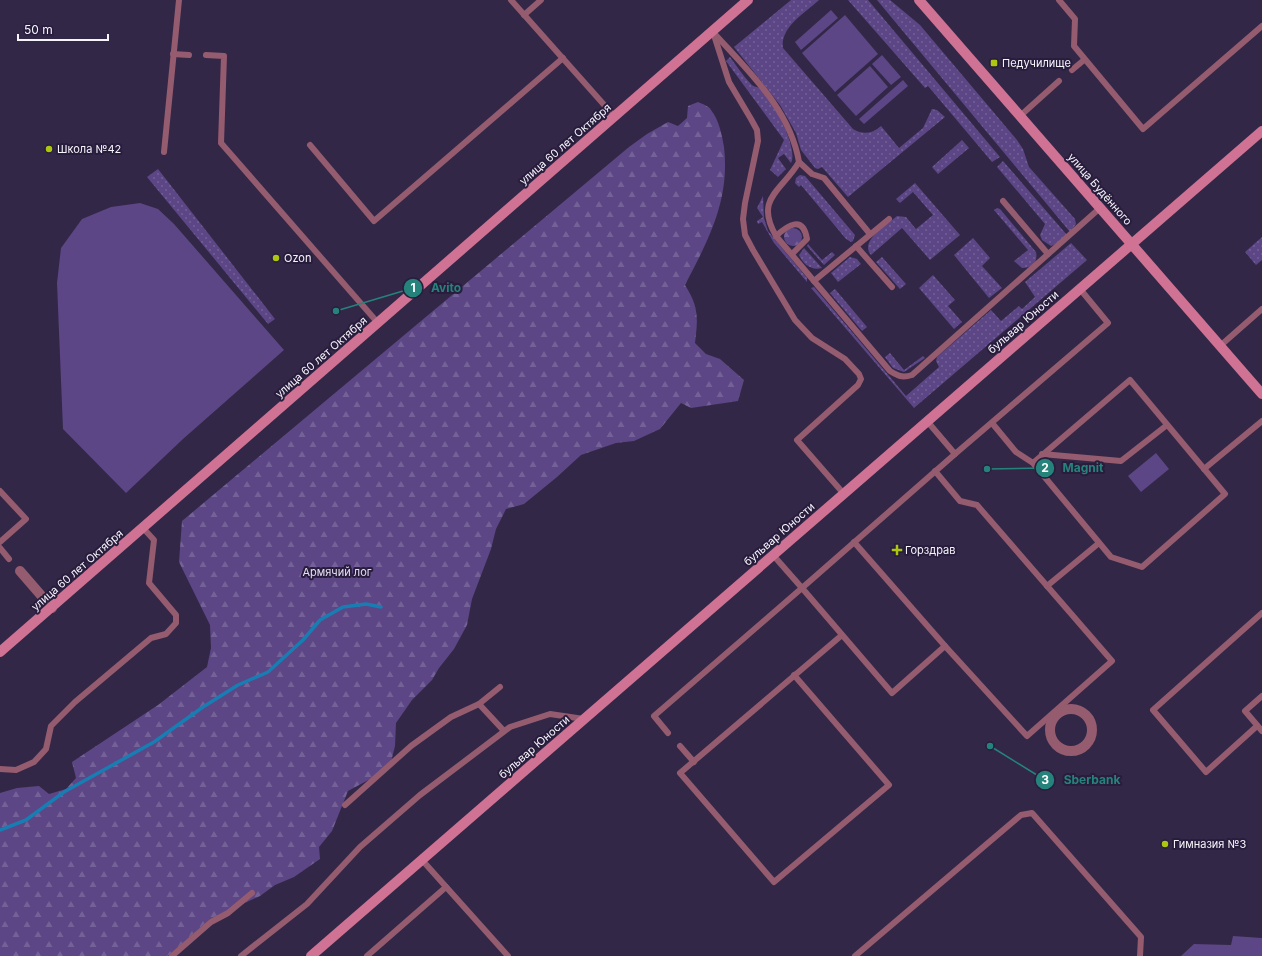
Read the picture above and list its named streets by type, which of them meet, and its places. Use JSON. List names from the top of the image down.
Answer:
{
  "streets": {
    "street": ["улица 60 лет Октября", "улица Будённого", "бульвар Юности"]
  },
  "crossings": [
    ["улица Будённого", "бульвар Юности"]
  ],
  "parks": ["Армячий лог"],
  "places": {
    "transit": ["Педучилище"],
    "other": [
      "Школа №42",
      "Ozon",
      "Avito",
      "Magnit",
      "Sberbank",
      "Гимназия №3"
    ],
    "health": ["Горздрав"]
  },
  "scale_bar": "50 m"
}
